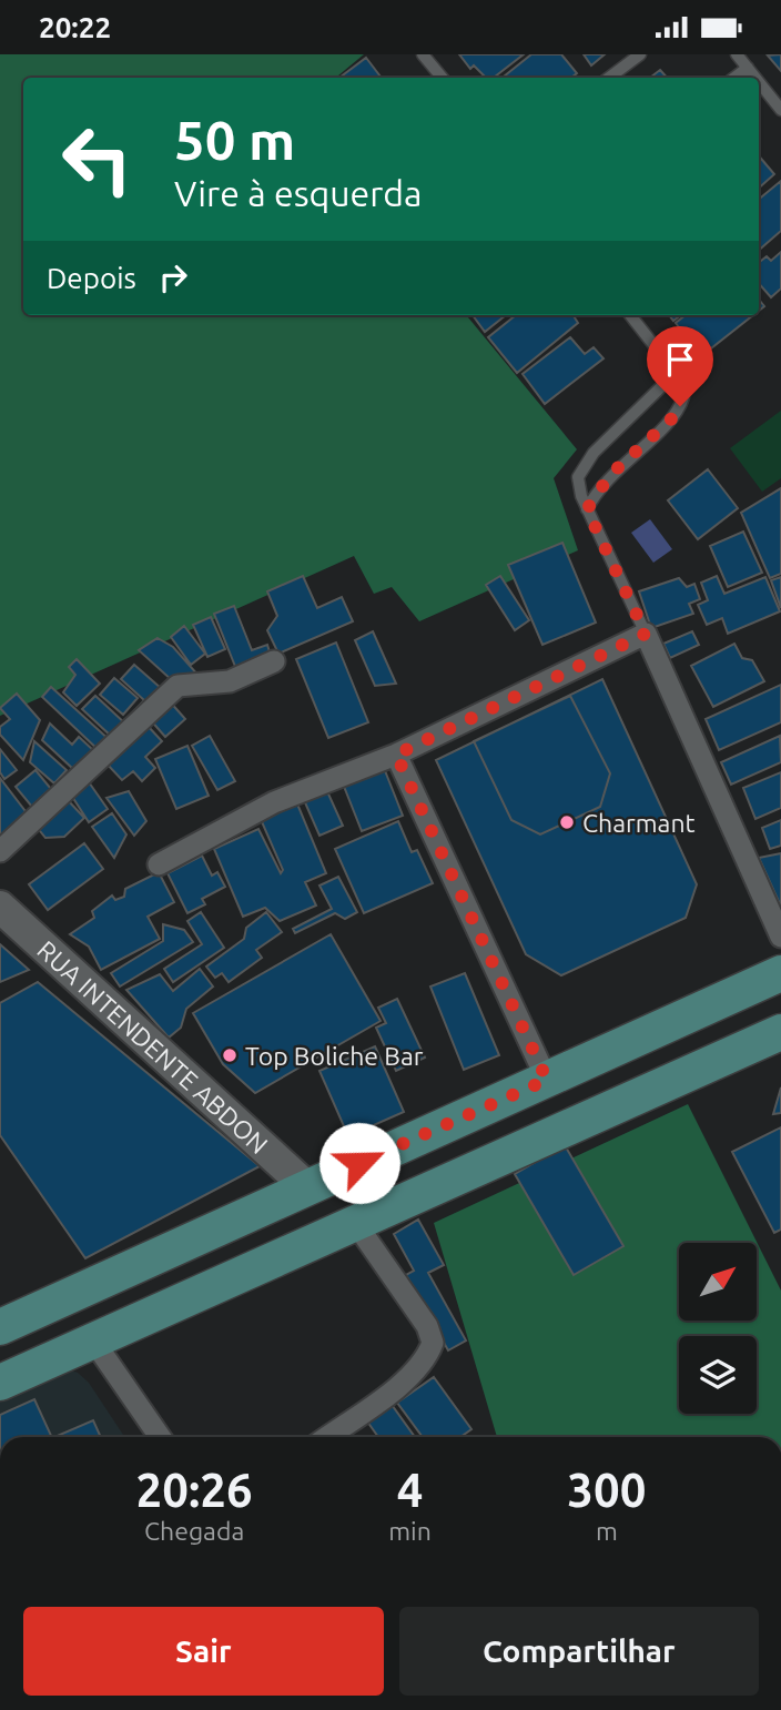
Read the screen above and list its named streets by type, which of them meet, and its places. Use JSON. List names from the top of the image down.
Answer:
{
  "streets": {
    "street": ["RUA INTENDENTE ABDON"]
  },
  "places": ["Charmant", "Top Boliche Bar"],
  "north": "top right",
  "page": {
    "status": "20:22",
    "turn": ["50 m", "Vire à esquerda"],
    "then": "Depois",
    "eta": [
      "20:26",
      "Chegada",
      "4",
      "min",
      "300",
      "m"
    ],
    "buttons": ["Sair", "Compartilhar"]
  }
}
